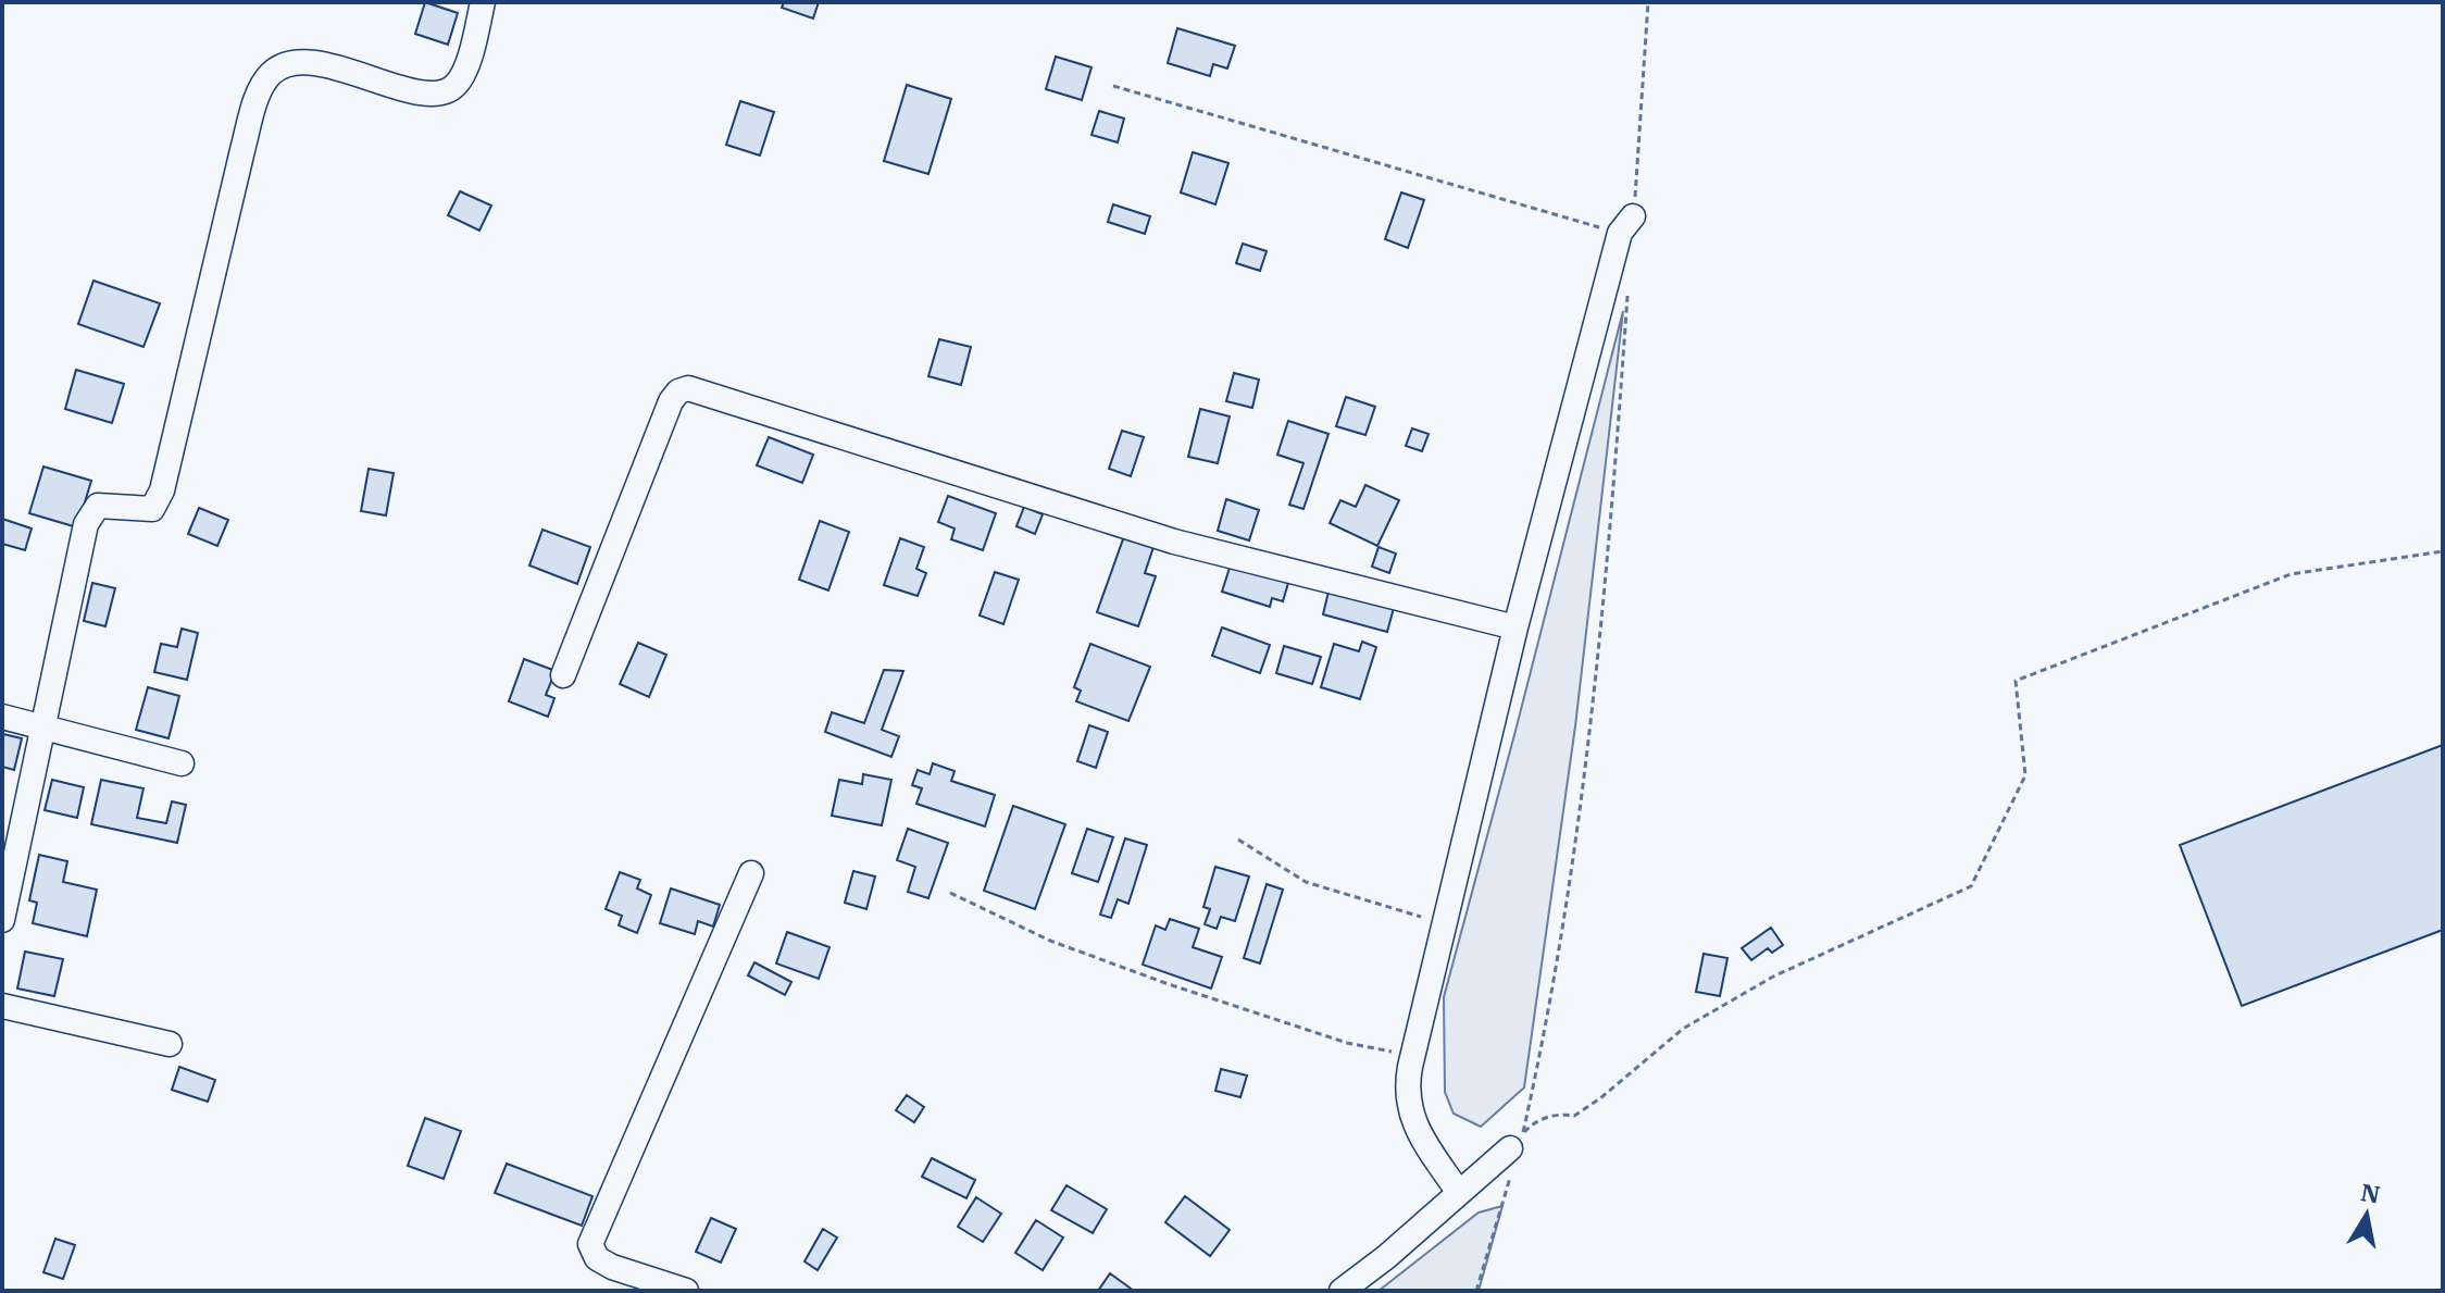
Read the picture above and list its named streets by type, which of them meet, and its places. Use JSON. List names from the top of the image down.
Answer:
{
  "north": "top"
}
